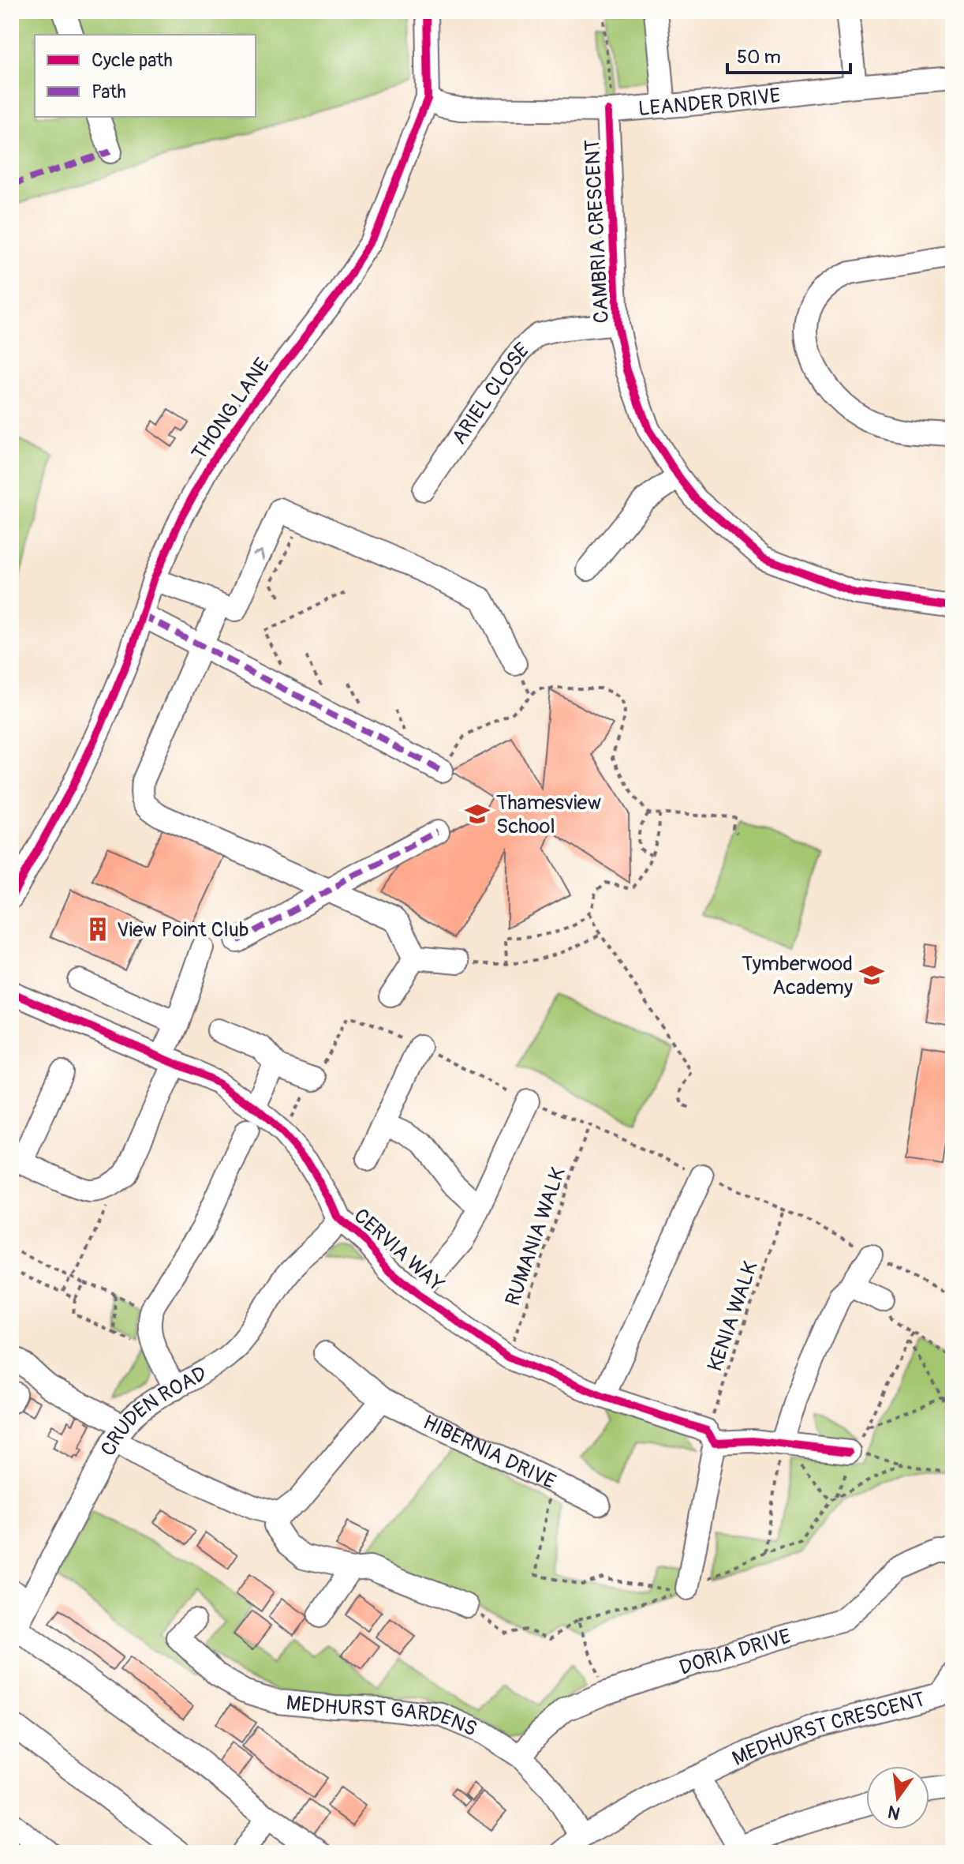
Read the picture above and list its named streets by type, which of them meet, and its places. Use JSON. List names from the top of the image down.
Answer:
{
  "streets": {
    "street": [
      "LEANDER DRIVE",
      "CAMBRIA CRESCENT",
      "ARIEL CLOSE",
      "THONG LANE",
      "CERVIA WAY",
      "CRUDEN ROAD",
      "HIBERNIA DRIVE",
      "DORIA DRIVE",
      "MEDHURST GARDENS",
      "MEDHURST CRESCENT"
    ],
    "path": ["RUMANIA WALK", "KENIA WALK"]
  },
  "crossings": [
    ["LEANDER DRIVE", "CAMBRIA CRESCENT"],
    ["LEANDER DRIVE", "THONG LANE"],
    ["CAMBRIA CRESCENT", "ARIEL CLOSE"],
    ["RUMANIA WALK", "CERVIA WAY"],
    ["CERVIA WAY", "KENIA WALK"],
    ["CERVIA WAY", "CRUDEN ROAD"],
    ["DORIA DRIVE", "MEDHURST GARDENS"],
    ["MEDHURST GARDENS", "MEDHURST CRESCENT"]
  ],
  "places": {
    "school or university": ["Thamesview School", "Tymberwood Academy"],
    "building": ["View Point Club"]
  },
  "legend": ["Cycle path", "Path"],
  "scale_bar": "50 m",
  "north": "bottom"
}
